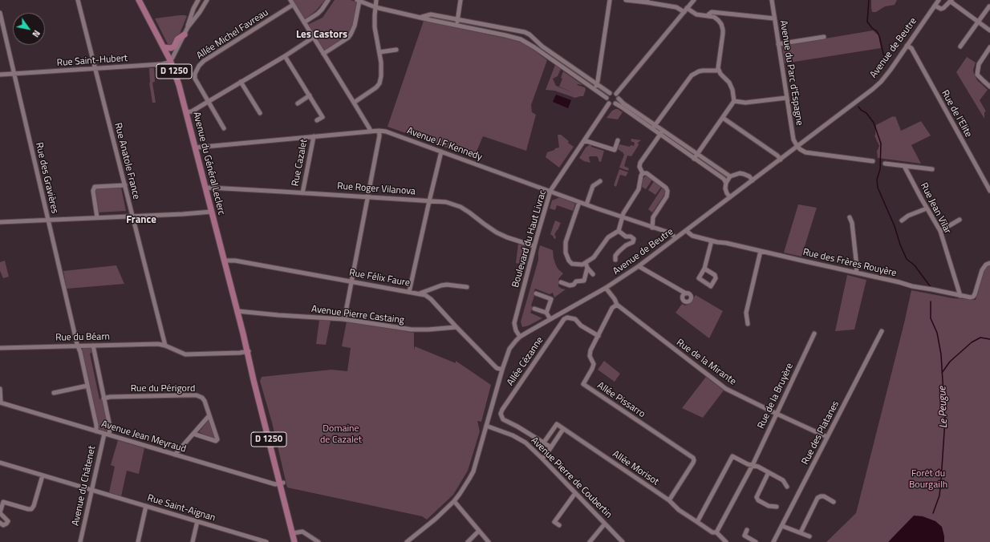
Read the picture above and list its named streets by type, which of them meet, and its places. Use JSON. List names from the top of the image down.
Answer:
{
  "streets": {
    "main road": ["D 1250", "Avenue du Général Leclerc"],
    "street": [
      "Allée Michel Favreau",
      "Avenue de Beutre",
      "Rue Saint-Hubert",
      "Avenue du Parc d'Espagne",
      "Rue de l'Elite",
      "Avenue J.F Kennedy",
      "Rue Anatole France",
      "Rue Cazalet",
      "Rue des Gravières",
      "Rue Roger Vilanova",
      "Rue Jean Vilar",
      "Boulevard du Haut Livrac",
      "Rue des Frères Rouyère",
      "Rue Félix Faure",
      "Avenue Pierre Castaing",
      "Rue du Béarn",
      "Allée Cézanne",
      "Rue de la Mirante",
      "Rue du Périgord",
      "Rue de la Bruyère",
      "Allée Pissarro",
      "Rue des Platanes",
      "Avenue Jean Meyraud",
      "Allée Morisot",
      "Avenue Pierre de Coubertin",
      "Avenue du Châtenet",
      "Rue Saint-Aignan"
    ]
  },
  "crossings": [
    ["Avenue de Beutre", "Avenue du Parc d'Espagne"],
    ["Avenue de Beutre", "Rue de l'Elite"],
    ["Avenue de Beutre", "Avenue J.F Kennedy"],
    ["Avenue de Beutre", "Boulevard du Haut Livrac"],
    ["Avenue de Beutre", "Rue des Frères Rouyère"],
    ["Avenue de Beutre", "Rue Félix Faure"],
    ["Avenue de Beutre", "Rue de la Mirante"],
    ["Avenue de Beutre", "Avenue Pierre de Coubertin"],
    ["Rue Saint-Hubert", "Rue Anatole France"],
    ["Rue Saint-Hubert", "Avenue du Général Leclerc"],
    ["Rue Saint-Hubert", "Rue des Gravières"],
    ["Avenue J.F Kennedy", "Rue Cazalet"],
    ["Avenue J.F Kennedy", "Avenue du Général Leclerc"],
    ["Avenue J.F Kennedy", "Boulevard du Haut Livrac"],
    ["Rue Anatole France", "Rue du Béarn"],
    ["Rue Cazalet", "Rue Roger Vilanova"],
    ["Avenue du Général Leclerc", "Rue Roger Vilanova"],
    ["Avenue du Général Leclerc", "Rue Félix Faure"],
    ["Avenue du Général Leclerc", "Avenue Pierre Castaing"],
    ["Avenue du Général Leclerc", "Avenue Jean Meyraud"],
    ["Rue des Gravières", "Rue du Béarn"],
    ["Rue des Gravières", "Avenue Jean Meyraud"],
    ["Rue Roger Vilanova", "Boulevard du Haut Livrac"],
    ["Rue Jean Vilar", "Rue des Frères Rouyère"],
    ["Rue Félix Faure", "Avenue Pierre Castaing"],
    ["Rue du Béarn", "Avenue du Châtenet"],
    ["Allée Cézanne", "Allée Pissarro"],
    ["Rue de la Mirante", "Rue de la Bruyère"],
    ["Rue de la Mirante", "Rue des Platanes"],
    ["Rue du Périgord", "Avenue du Châtenet"],
    ["Rue de la Bruyère", "Allée Morisot"],
    ["Allée Pissarro", "Allée Morisot"],
    ["Avenue Jean Meyraud", "Avenue du Châtenet"],
    ["Avenue du Châtenet", "Rue Saint-Aignan"]
  ],
  "districts": ["Les Castors", "France"],
  "water": ["Le Peugue"],
  "parks": ["Domaine de Cazalet", "Forêt du Bourgailh"],
  "north": "bottom right"
}
